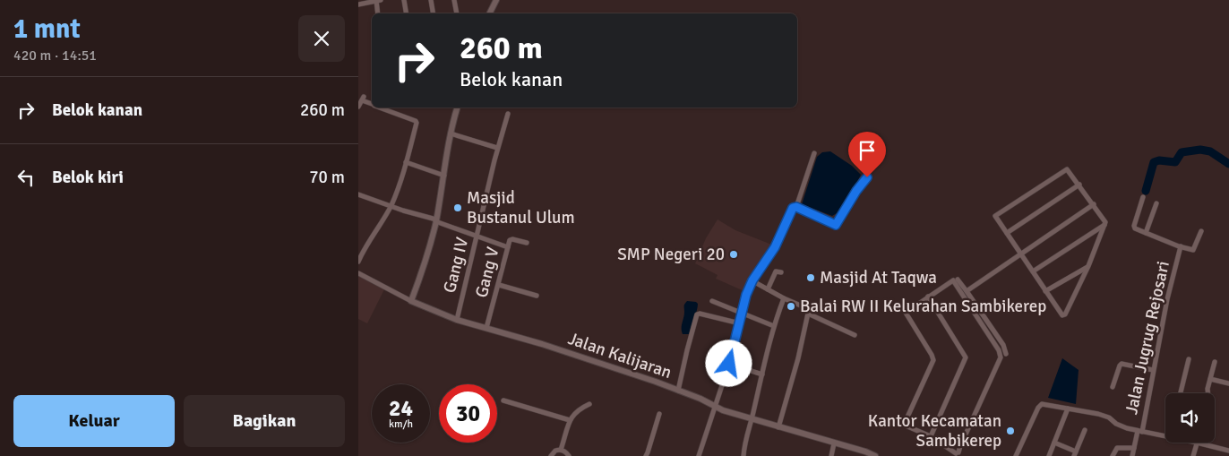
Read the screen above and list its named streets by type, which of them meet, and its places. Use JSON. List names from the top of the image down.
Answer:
{
  "streets": {
    "street": [
      "Gang IV",
      "Gang V",
      "Jalan Jugrug Rejosari",
      "Jalan Kalijaran"
    ]
  },
  "crossings": [
    ["Gang IV", "Jalan Kalijaran"],
    ["Gang V", "Jalan Kalijaran"]
  ],
  "places": [
    "Masjid Bustanul Ulum",
    "SMP Negeri 20",
    "Masjid At Taqwa",
    "Balai RW II Kelurahan Sambikerep",
    "Kantor Kecamatan Sambikerep"
  ],
  "page": {
    "heading": ["1 mnt", "420 m · 14:51"],
    "turn": ["260 m", "Belok kanan"],
    "list": [
      {
        "name": "Belok kanan",
        "value": "260 m"
      },
      {
        "name": "Belok kiri",
        "value": "70 m"
      }
    ],
    "speed": "24 km/h",
    "limit": "30",
    "buttons": ["Keluar", "Bagikan"]
  }
}
